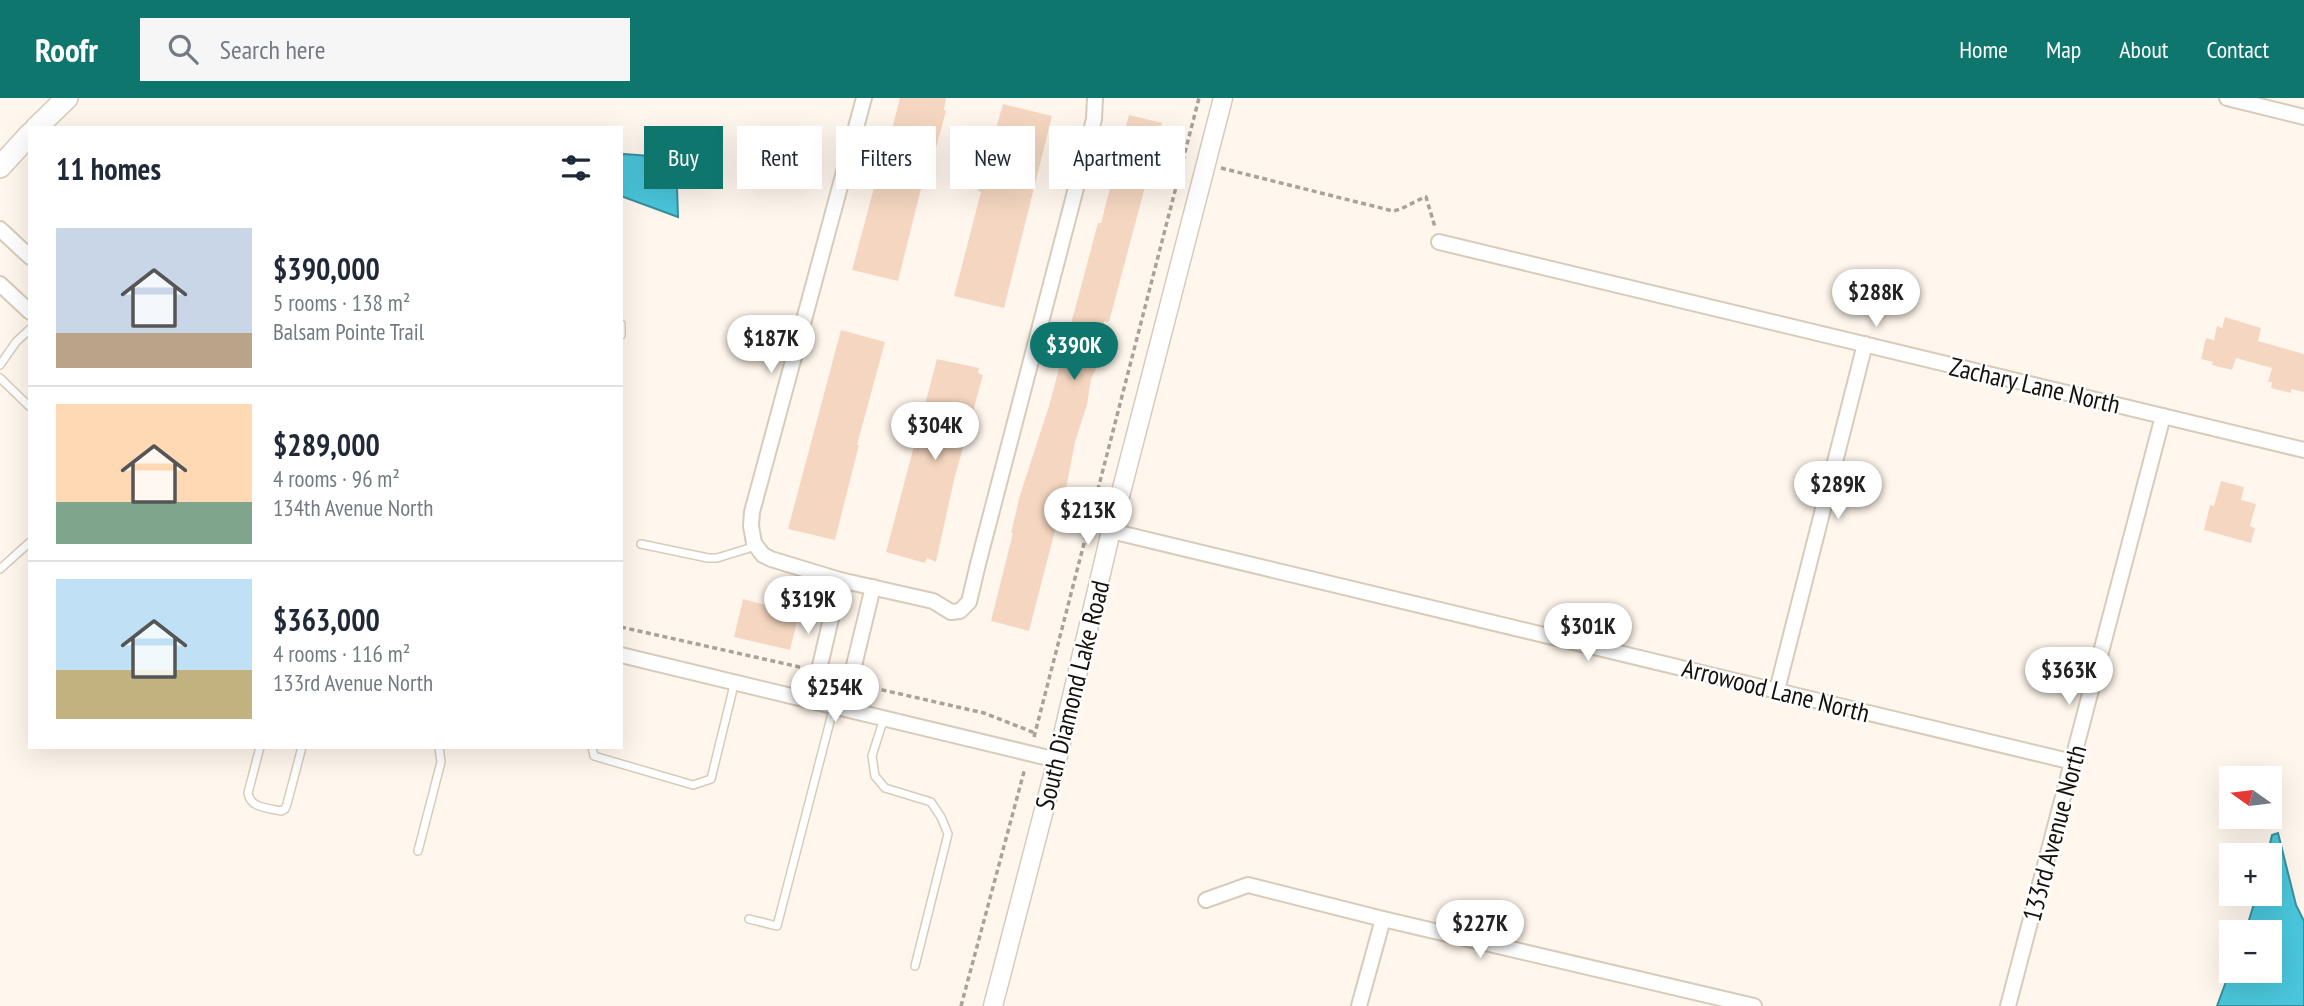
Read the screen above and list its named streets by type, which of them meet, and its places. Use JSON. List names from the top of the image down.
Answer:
{
  "streets": {
    "street": [
      "Zachary Lane North",
      "Arrowood Lane North",
      "South Diamond Lake Road",
      "133rd Avenue North"
    ]
  },
  "crossings": [
    ["Zachary Lane North", "133rd Avenue North"],
    ["Arrowood Lane North", "South Diamond Lake Road"],
    ["Arrowood Lane North", "133rd Avenue North"]
  ],
  "north": "left",
  "page": {
    "header": "Roofr",
    "search": "Search here",
    "nav": [
      "Home",
      "Map",
      "About",
      "Contact"
    ],
    "chip": [
      "Buy",
      "Rent",
      "Filters",
      "New",
      "Apartment"
    ],
    "heading": "11 homes",
    "list": [
      {
        "name": "$390,000",
        "note": "5 rooms · 138 m² · Balsam Pointe Trail"
      },
      {
        "name": "$289,000",
        "note": "4 rooms · 96 m² · 134th Avenue North"
      },
      {
        "name": "$363,000",
        "note": "4 rooms · 116 m² · 133rd Avenue North"
      }
    ],
    "price": [
      "$288K",
      "$187K",
      "$390K",
      "$304K",
      "$289K",
      "$213K",
      "$319K",
      "$301K",
      "$363K",
      "$254K",
      "$227K"
    ],
    "map_buttons": ["+", "−"]
  }
}
